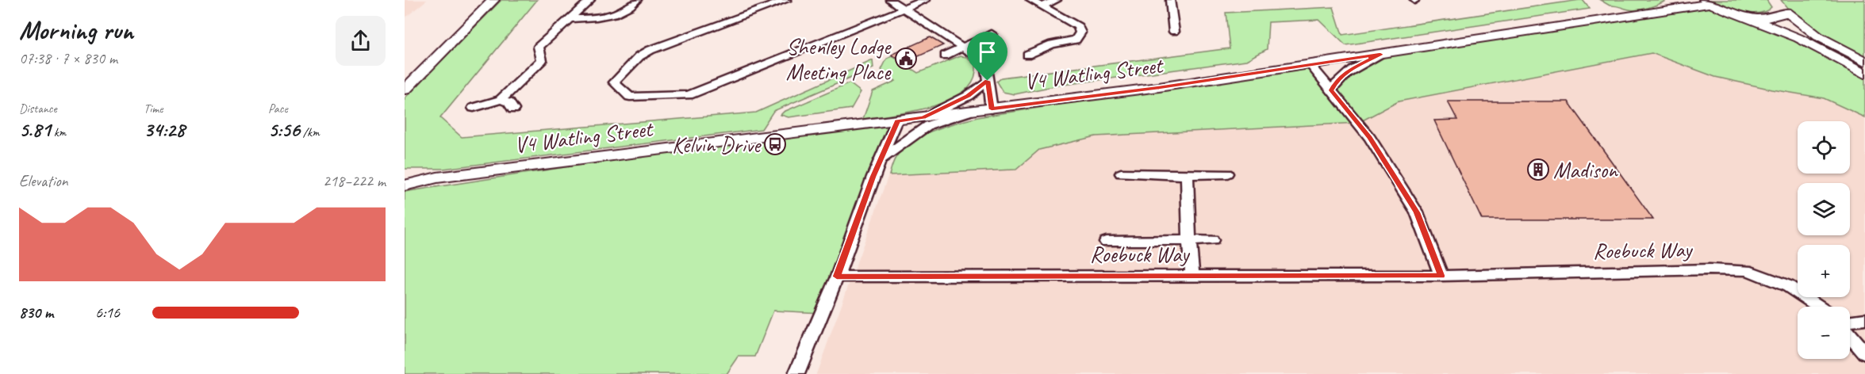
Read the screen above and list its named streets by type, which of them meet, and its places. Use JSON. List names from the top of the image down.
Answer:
{
  "streets": {
    "street": ["V4 Watling Street", "Roebuck Way"]
  },
  "places": {
    "public building": ["Shenley Lodge Meeting Place"],
    "bus stop": ["Kelvin Drive"],
    "building": ["Madison"]
  },
  "page": {
    "heading": ["Morning run", "07:38 · 7 × 830 m"],
    "stats": [
      ["Distance", "5.81 km"],
      ["Time", "34:28"],
      ["Pace", "5:56 /km"]
    ],
    "map_buttons": ["+", "−"],
    "chart": ["Elevation", "218–222 m"],
    "list": [
      {
        "name": "830 m",
        "note": "6:16"
      }
    ]
  }
}
